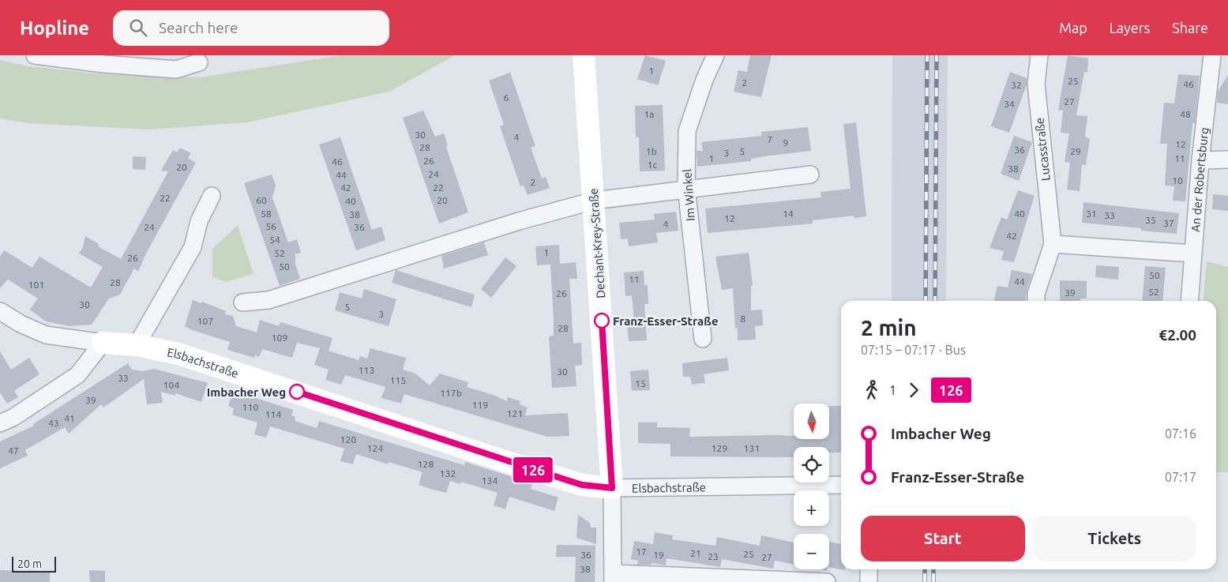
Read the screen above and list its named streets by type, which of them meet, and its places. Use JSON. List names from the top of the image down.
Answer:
{
  "streets": {
    "street": [
      "Lucasstraße",
      "An der Robertsburg",
      "Im Winkel",
      "Dechant-Krey-Straße",
      "Elsbachstraße"
    ]
  },
  "crossings": [
    ["Dechant-Krey-Straße", "Elsbachstraße"]
  ],
  "places": ["Franz-Esser-Straße", "Imbacher Weg"],
  "lines": ["bus line 126"],
  "house_numbers": [
    "1",
    "25",
    "2",
    "46",
    "32",
    "6",
    "27",
    "34",
    "1a",
    "48",
    "30",
    "4",
    "7",
    "9",
    "12",
    "28",
    "36",
    "1b",
    "5",
    "29",
    "3",
    "1",
    "11",
    "26",
    "46",
    "1c",
    "20",
    "38",
    "24",
    "44",
    "10",
    "2",
    "42",
    "22",
    "22",
    "60",
    "20",
    "40",
    "58",
    "14",
    "40",
    "31",
    "38",
    "33",
    "12",
    "35",
    "37",
    "4",
    "56",
    "24",
    "36",
    "42",
    "54",
    "1",
    "52",
    "26",
    "50",
    "50",
    "11",
    "44",
    "28",
    "101",
    "52",
    "39",
    "26",
    "30",
    "5",
    "3",
    "8",
    "107",
    "28",
    "109",
    "113",
    "30",
    "33",
    "115",
    "15",
    "104",
    "117b",
    "39",
    "119",
    "110",
    "121",
    "114",
    "41",
    "43",
    "120",
    "124",
    "129",
    "131",
    "47",
    "128",
    "132",
    "134",
    "17",
    "21",
    "25",
    "36",
    "19",
    "23",
    "27",
    "38"
  ],
  "scale_bar": "20 m",
  "north": "bottom",
  "page": {
    "header": "Hopline",
    "search": "Search here",
    "nav": ["Map", "Layers", "Share"],
    "on_map": "126",
    "heading": ["2 min", "07:15 – 07:17 · Bus", "€2.00"],
    "legs": ["1", "126"],
    "map_buttons": ["+", "−"],
    "list": [
      {
        "name": "Imbacher Weg",
        "value": "07:16"
      },
      {
        "name": "Franz-Esser-Straße",
        "value": "07:17"
      }
    ],
    "buttons": ["Start", "Tickets"],
    "scale": "20 m"
  }
}
